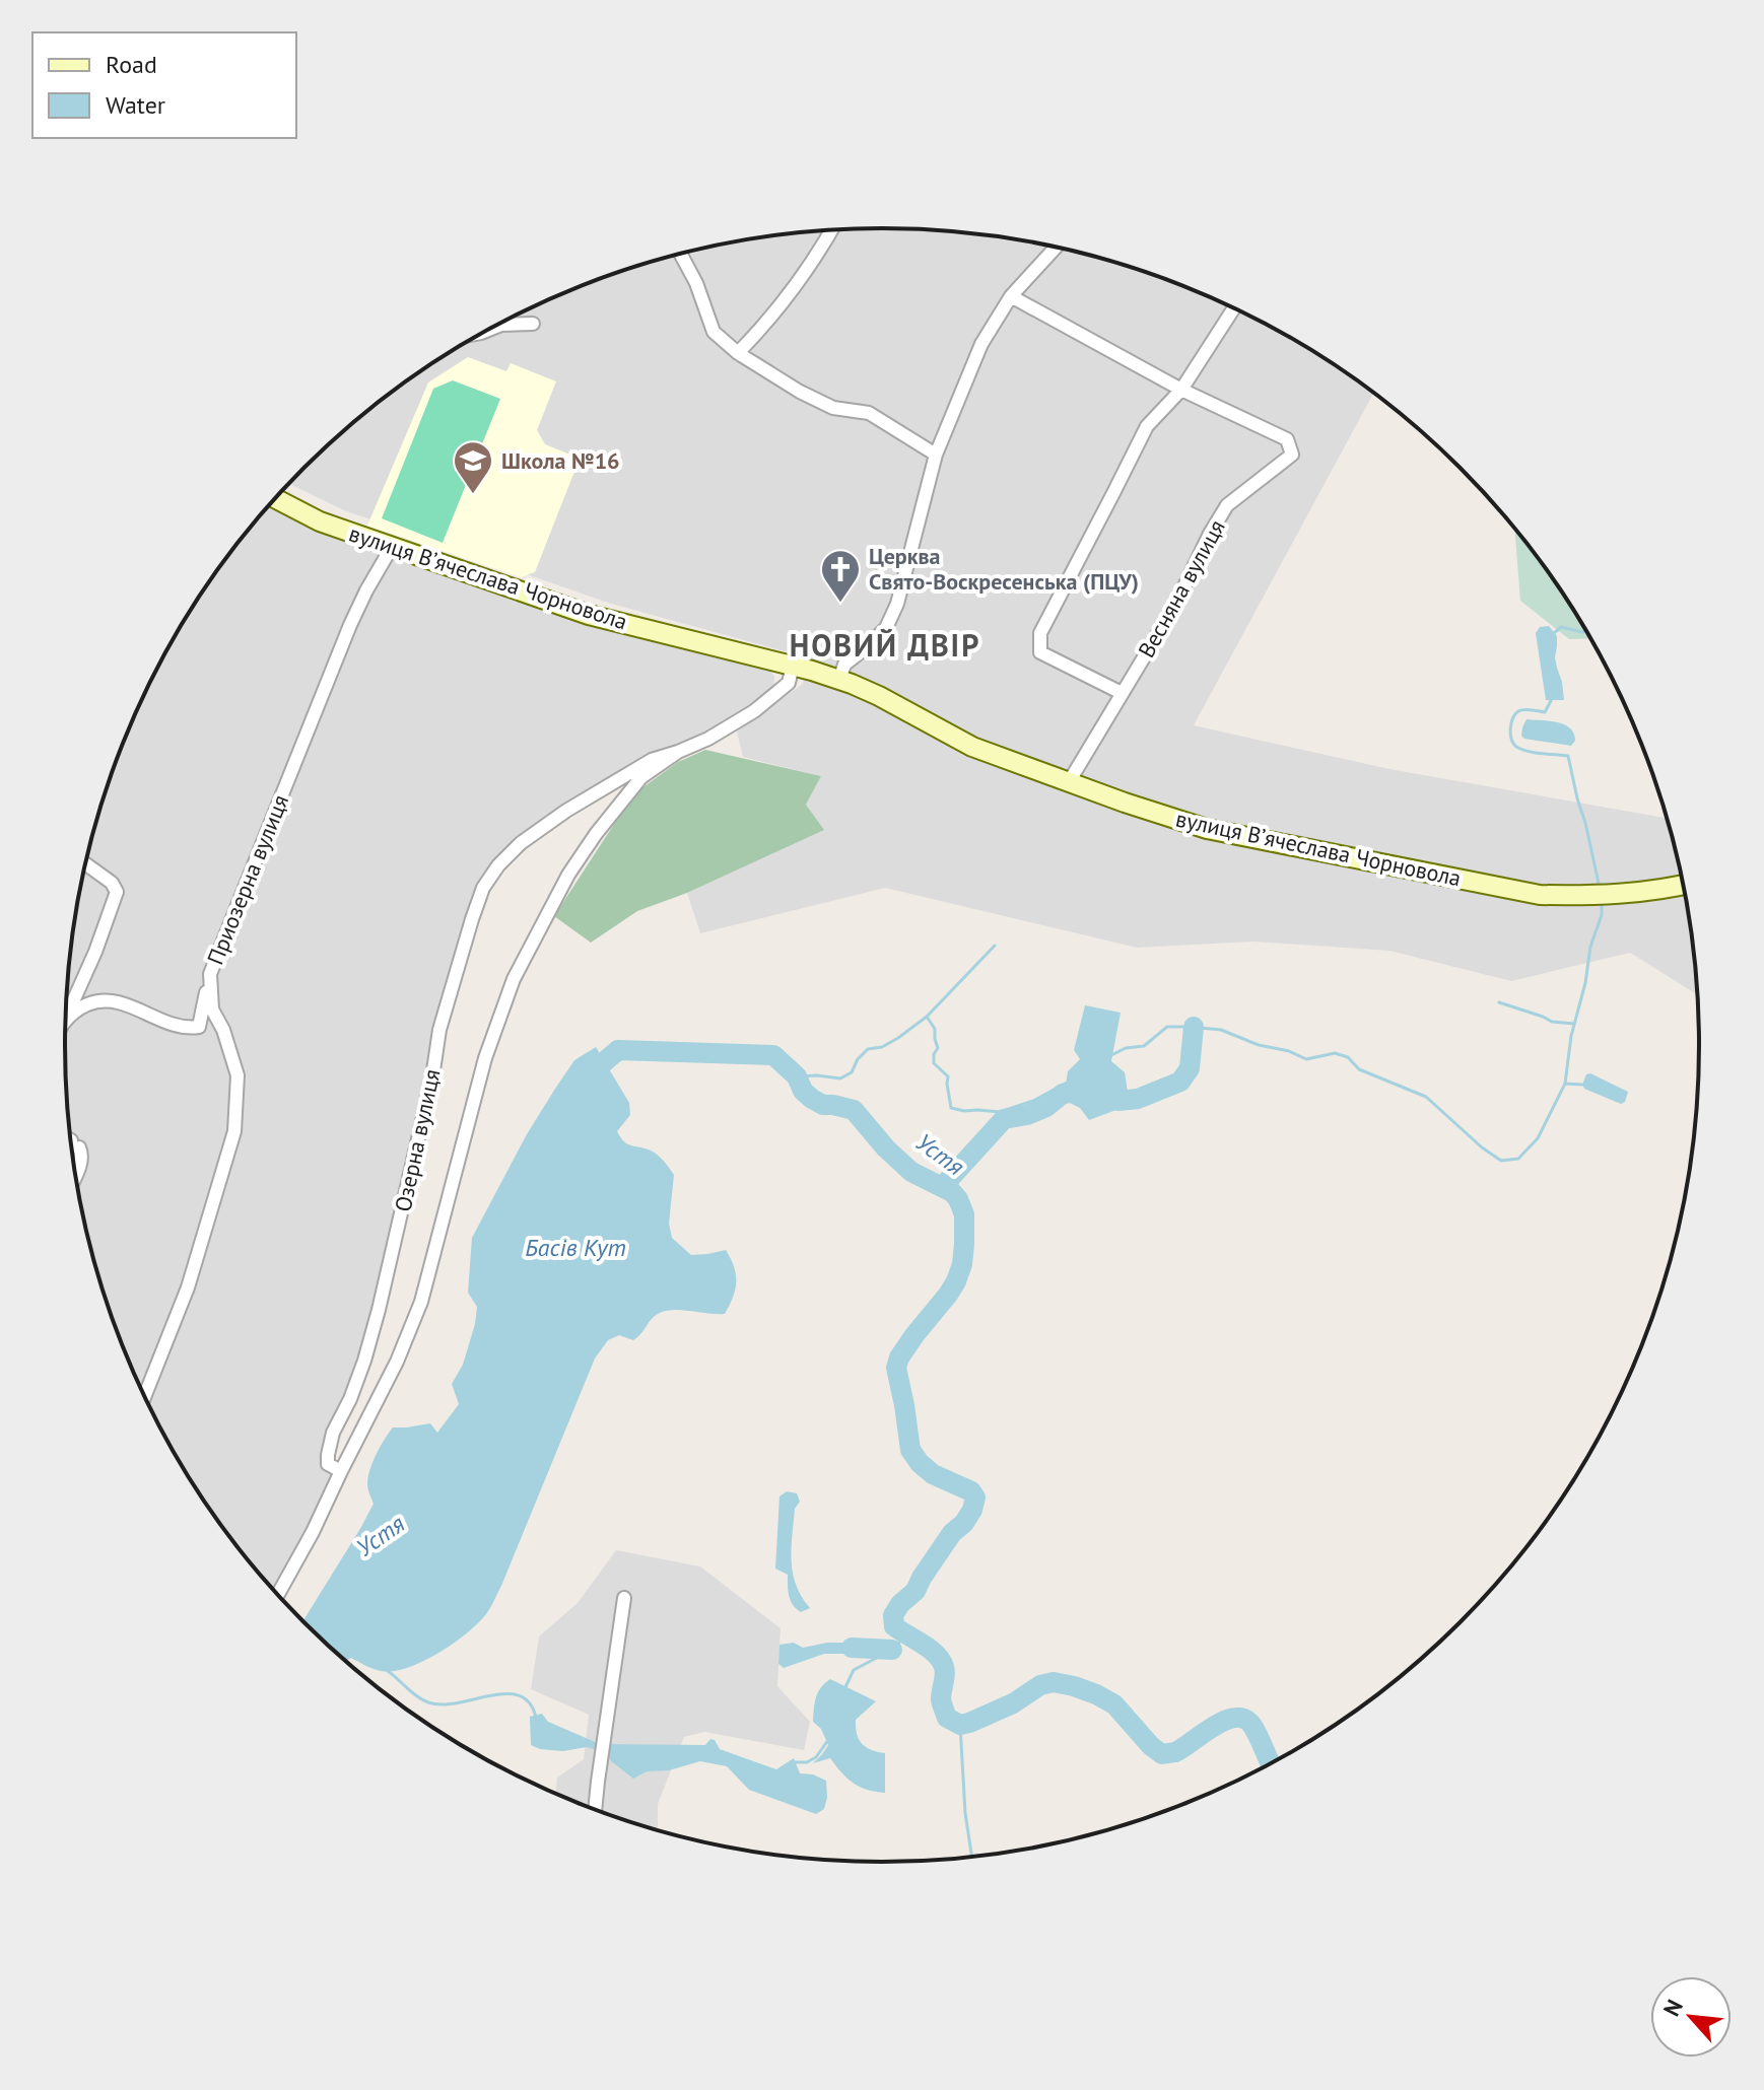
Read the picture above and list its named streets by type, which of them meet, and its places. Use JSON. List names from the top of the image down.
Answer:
{
  "streets": {
    "main road": ["вулиця Вʼячеслава Чорновола"],
    "street": ["Весняна вулиця", "Приозерна вулиця", "Озерна вулиця"]
  },
  "crossings": [
    ["вулиця Вʼячеслава Чорновола", "Весняна вулиця"],
    ["вулиця Вʼячеслава Чорновола", "Приозерна вулиця"]
  ],
  "districts": ["НОВИЙ ДВІР"],
  "water": ["Устя", "Басів Кут"],
  "places": {
    "school or university": ["Школа №16"],
    "church": ["Церква Свято-Воскресенська (ПЦУ)"]
  },
  "legend": ["Road", "Water"],
  "north": "top left"
}
